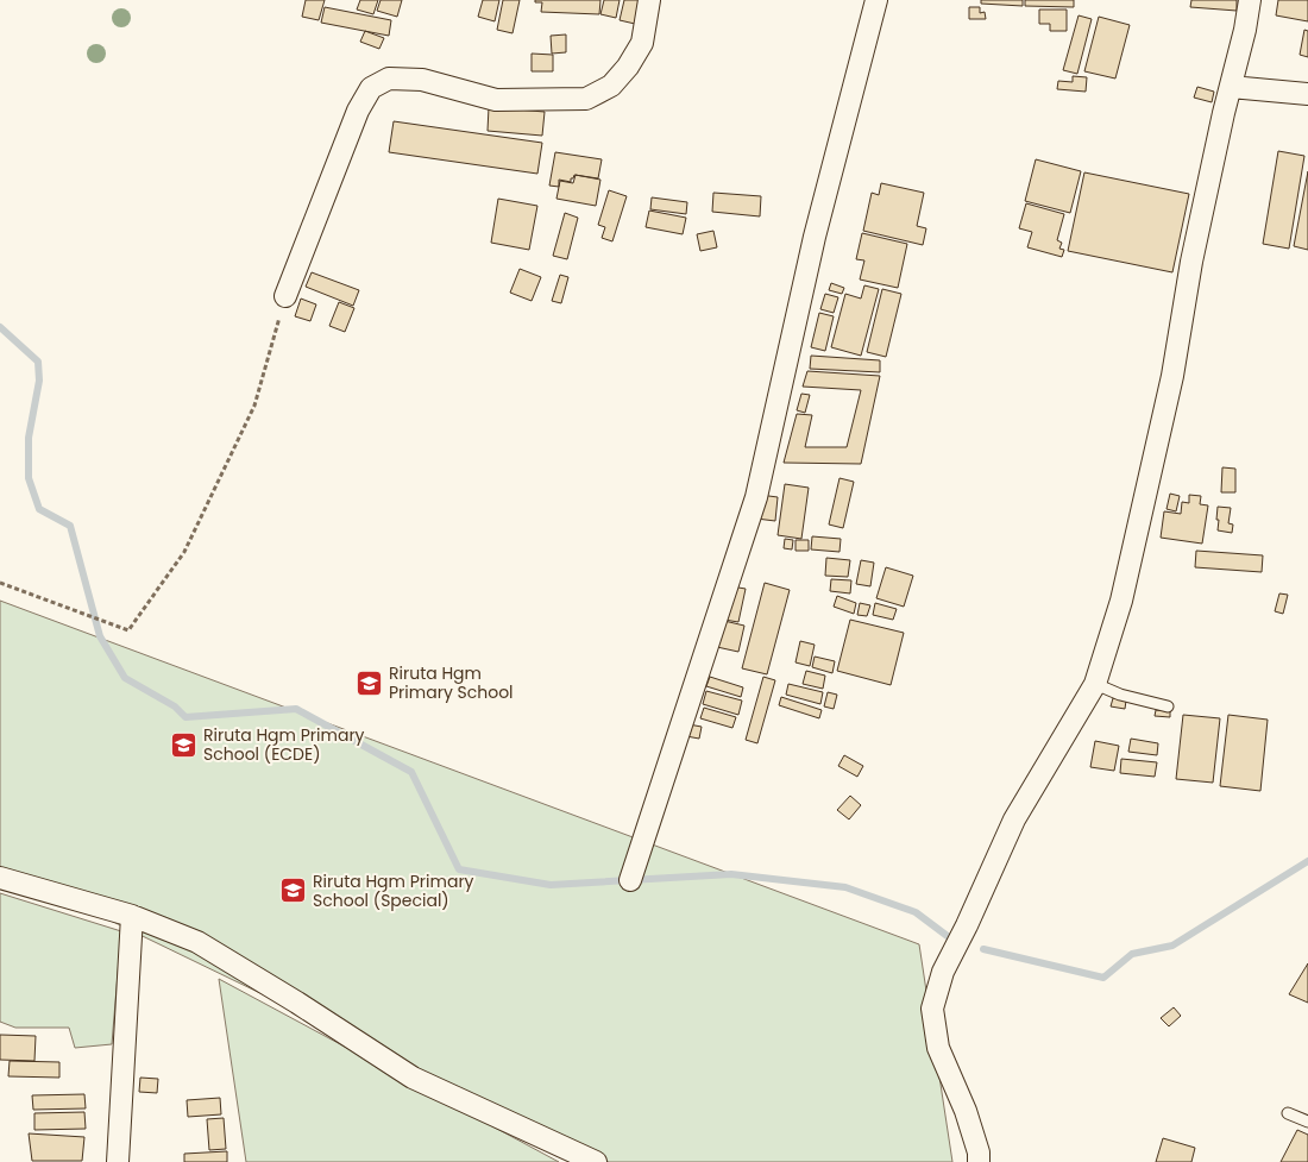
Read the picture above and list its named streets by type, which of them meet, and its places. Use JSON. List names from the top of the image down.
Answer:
{
  "places": {
    "school or university": ["Riruta Hgm Primary School", "Riruta Hgm Primary School (ECDE)", "Riruta Hgm Primary School (Special)"]
  }
}
